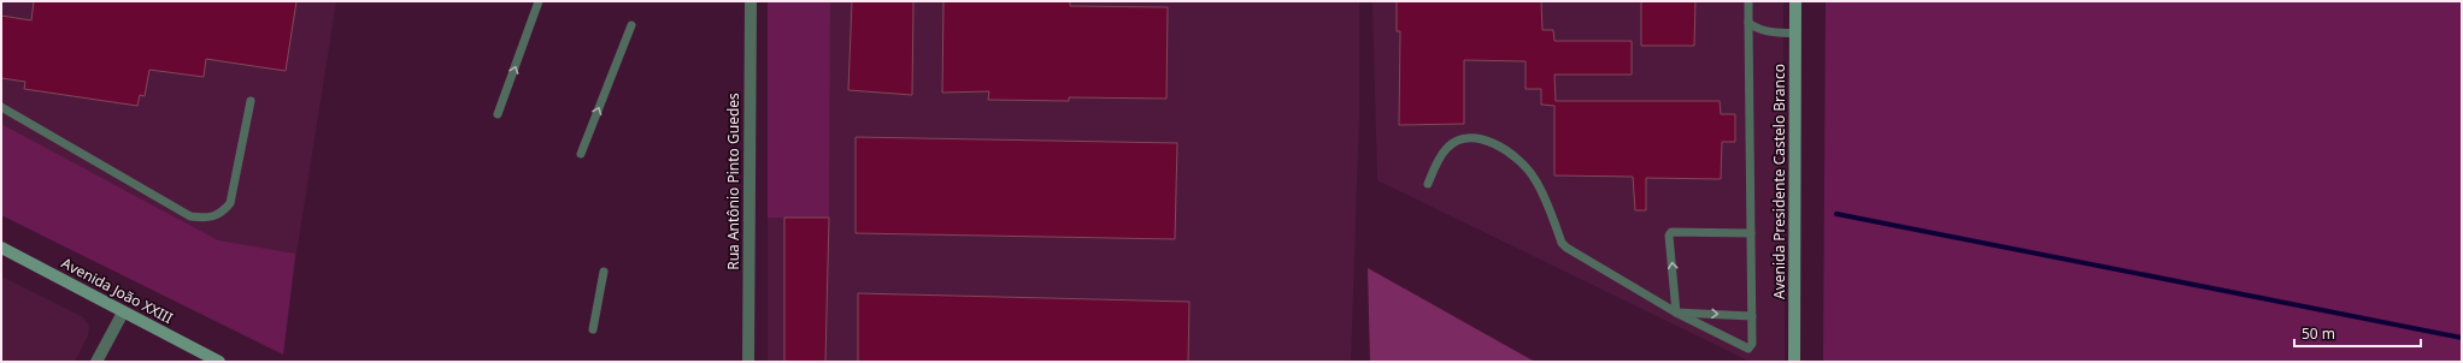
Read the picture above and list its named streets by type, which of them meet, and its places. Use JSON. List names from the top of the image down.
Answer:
{
  "streets": {
    "street": ["Rua Antônio Pinto Guedes", "Avenida Presidente Castelo Branco", "Avenida João XXIII"]
  },
  "scale_bar": "50 m"
}
